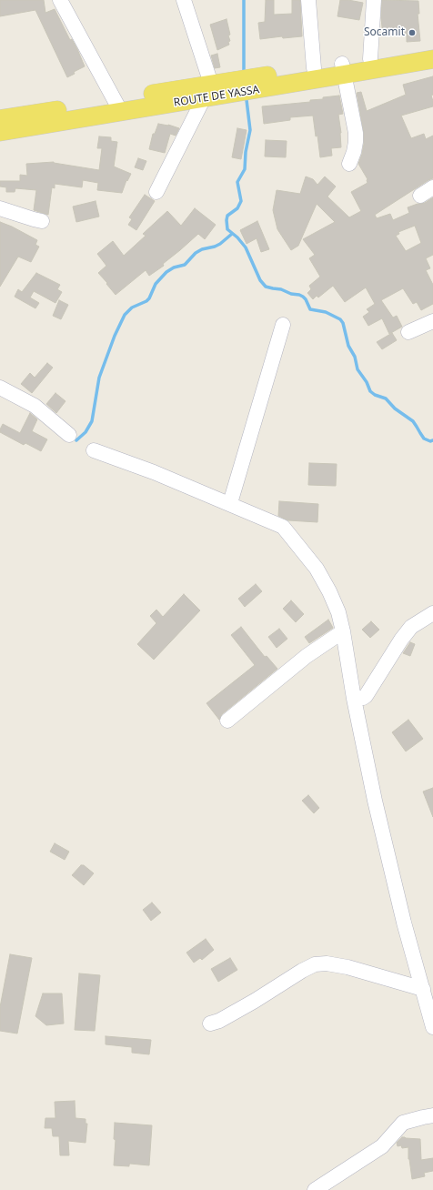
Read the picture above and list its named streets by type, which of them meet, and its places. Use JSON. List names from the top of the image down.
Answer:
{
  "streets": {
    "main road": ["ROUTE DE YASSA"]
  },
  "places": ["Socamit"]
}
